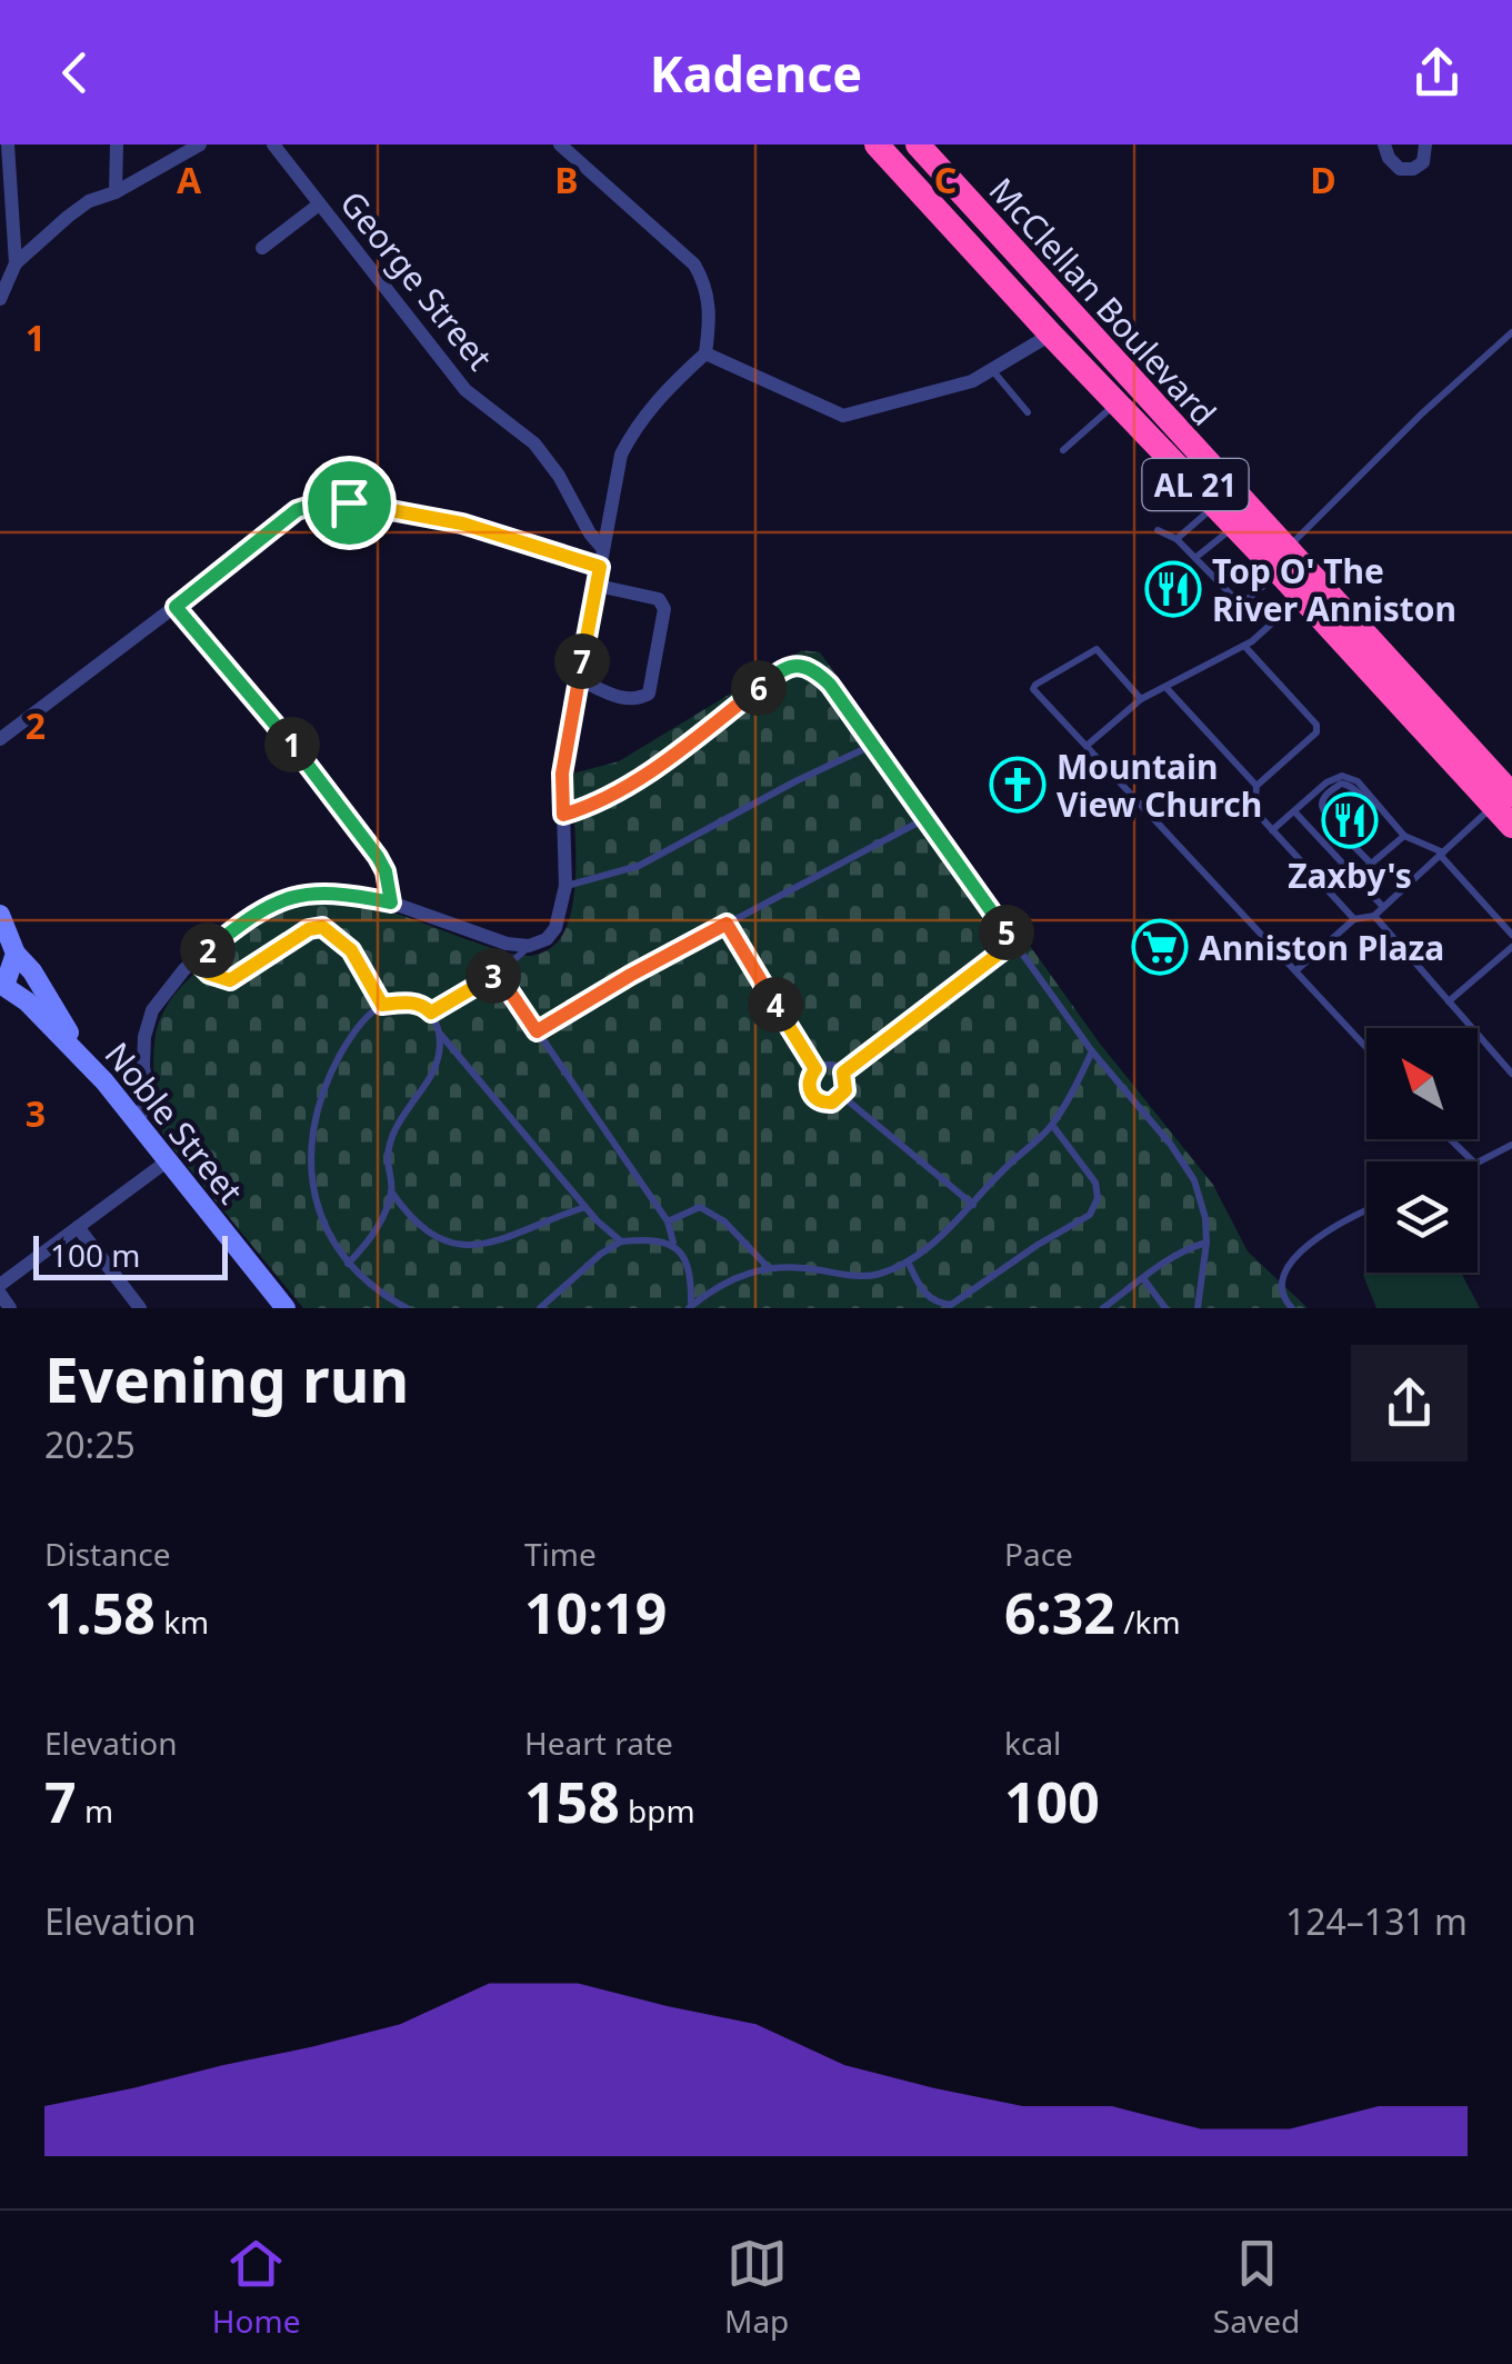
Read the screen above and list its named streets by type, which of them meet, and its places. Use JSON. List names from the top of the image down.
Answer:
{
  "streets": {
    "highway": ["McClellan Boulevard", "AL 21"],
    "main road": ["Noble Street"],
    "street": ["George Street"]
  },
  "places": {
    "restaurant": ["Top O' The River Anniston", "Zaxby's"],
    "church": ["Mountain View Church"],
    "supermarket": ["Anniston Plaza"]
  },
  "scale_bar": "100 m",
  "north": "top left",
  "page": {
    "header": "Kadence",
    "pins": [
      "7",
      "6",
      "1",
      "5",
      "2",
      "3",
      "4"
    ],
    "scale": "100 m",
    "heading": ["Evening run", "20:25"],
    "stats": [
      ["Distance", "1.58 km"],
      ["Time", "10:19"],
      ["Pace", "6:32 /km"],
      ["Elevation", "7 m"],
      ["Heart rate", "158 bpm"],
      ["kcal", "100"]
    ],
    "chart": ["Elevation", "124–131 m"],
    "tabs": ["Home", "Map", "Saved"]
  },
  "grid": {
    "columns": [
      "A",
      "B",
      "C",
      "D"
    ],
    "rows": ["1", "2", "3"]
  }
}
